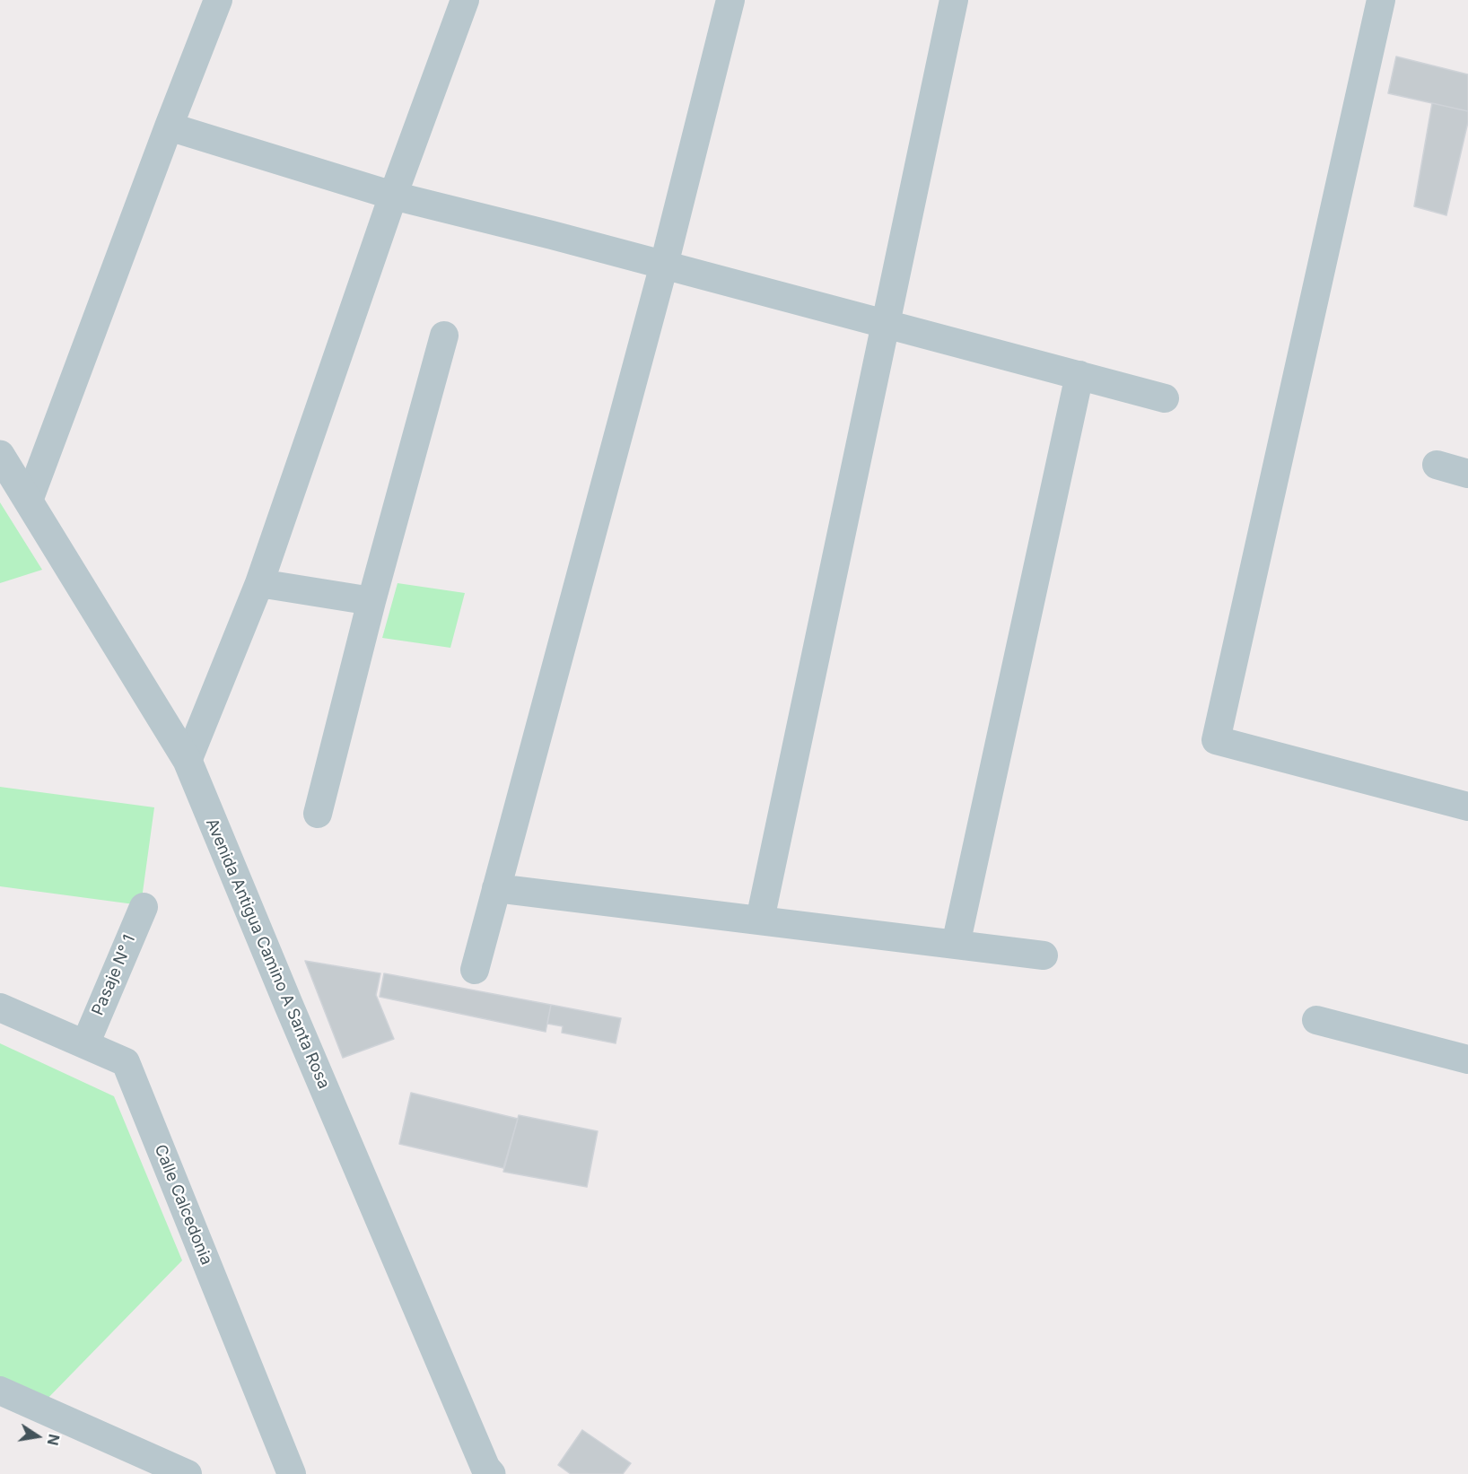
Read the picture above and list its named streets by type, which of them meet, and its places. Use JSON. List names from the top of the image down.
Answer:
{
  "streets": {
    "street": ["Avenida Antigua Camino A Santa Rosa", "Pasaje N° 1", "Calle Calcedonia"]
  },
  "crossings": [
    ["Pasaje N° 1", "Calle Calcedonia"]
  ],
  "north": "right"
}
